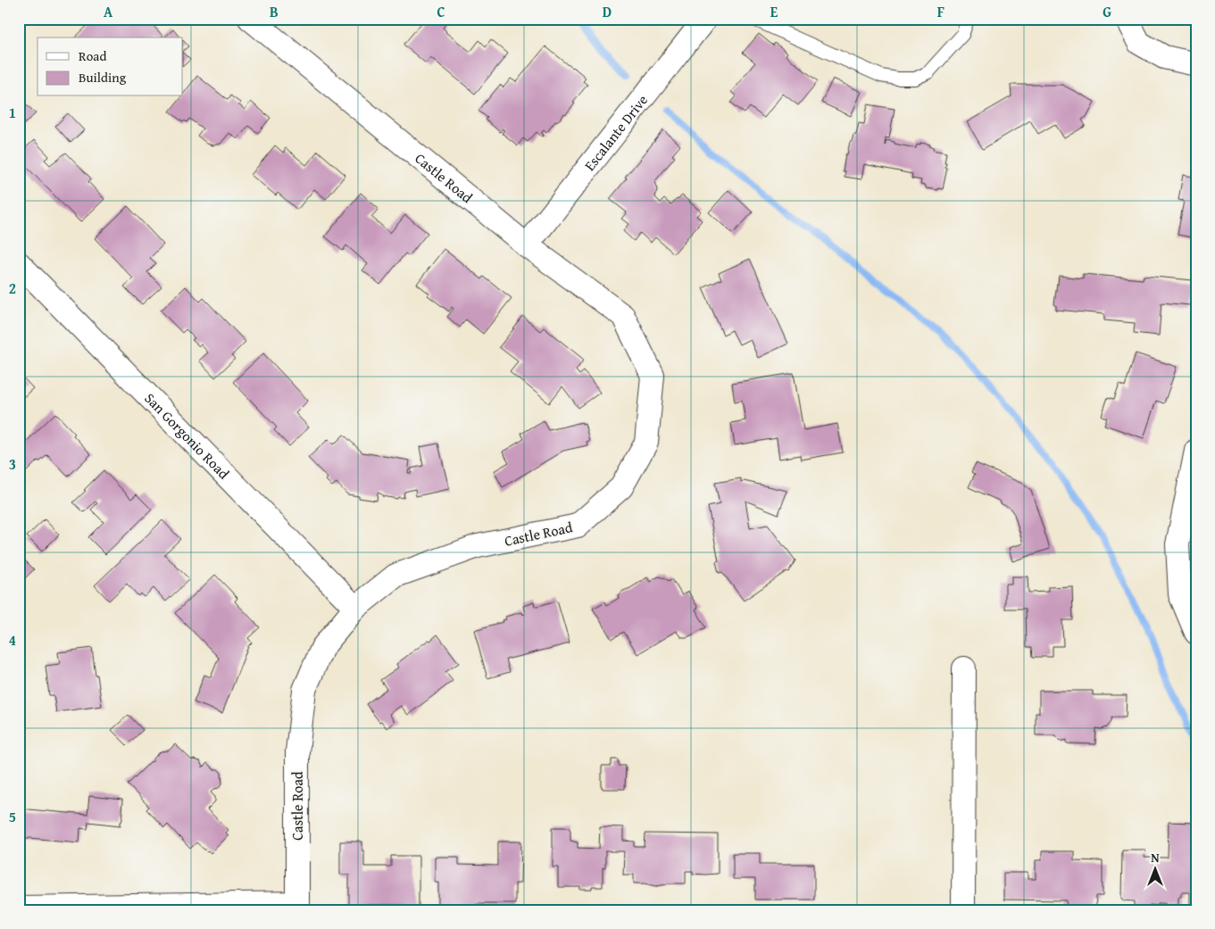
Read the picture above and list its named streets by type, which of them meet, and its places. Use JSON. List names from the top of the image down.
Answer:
{
  "streets": {
    "street": ["Escalante Drive", "Castle Road", "San Gorgonio Road"]
  },
  "crossings": [
    ["Escalante Drive", "Castle Road"],
    ["Castle Road", "San Gorgonio Road"]
  ],
  "legend": ["Road", "Building"],
  "north": "top",
  "grid": {
    "columns": [
      "A",
      "B",
      "C",
      "D",
      "E",
      "F",
      "G"
    ],
    "rows": [
      "1",
      "2",
      "3",
      "4",
      "5"
    ]
  }
}
